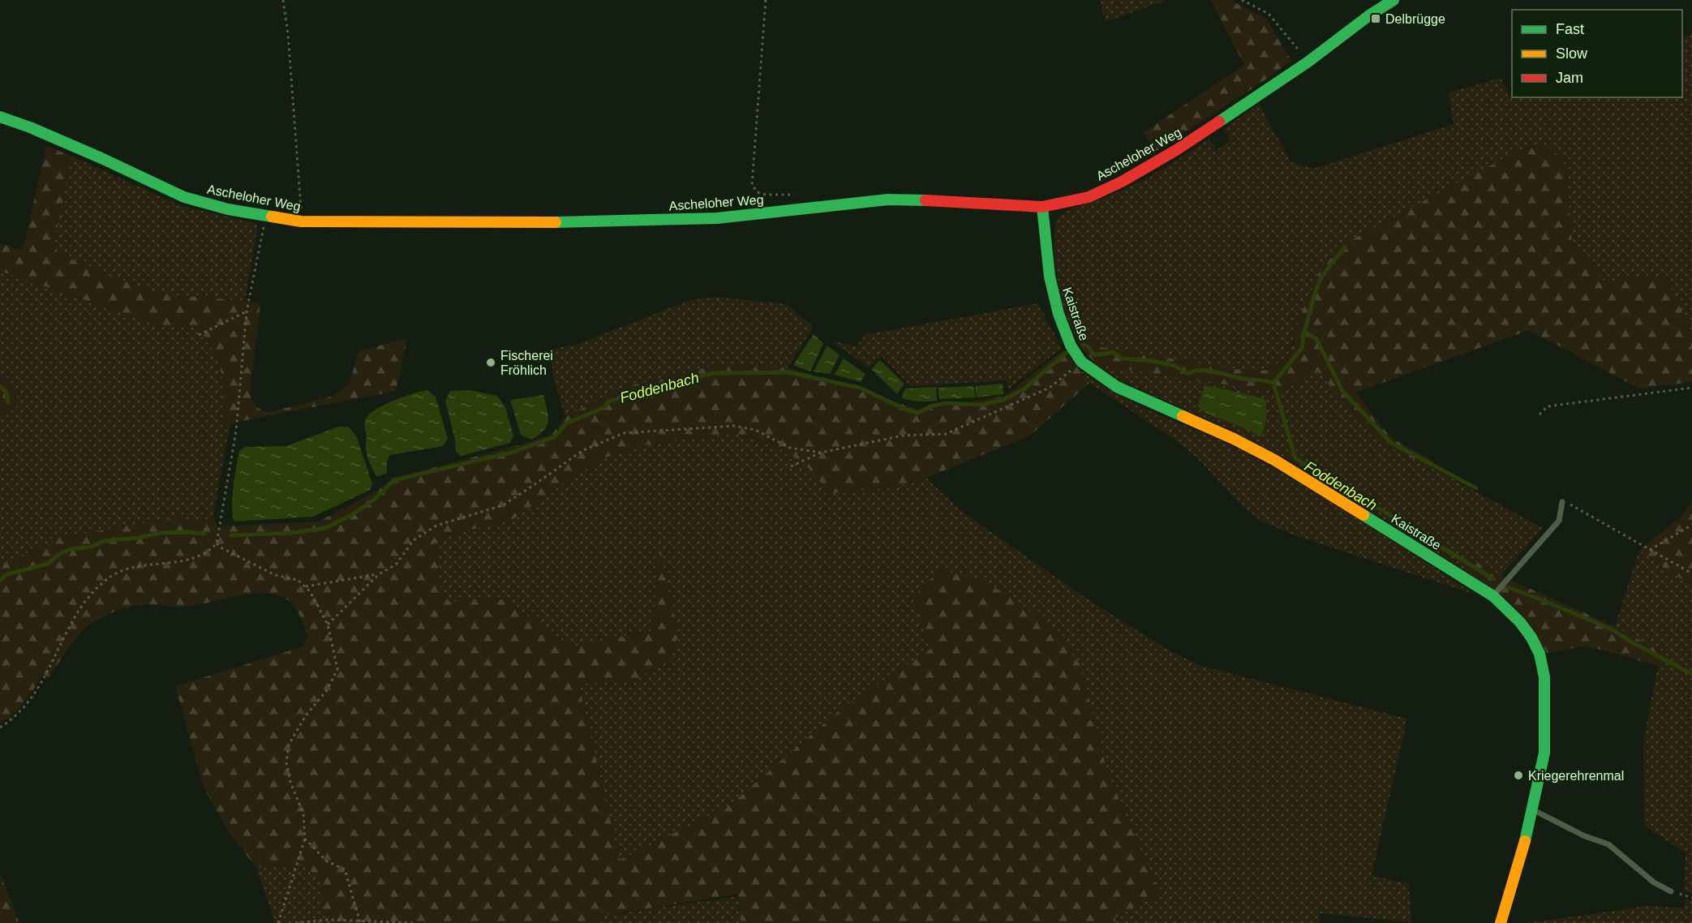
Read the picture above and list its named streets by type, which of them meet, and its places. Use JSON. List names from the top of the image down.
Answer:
{
  "streets": {
    "street": ["Ascheloher Weg", "Kaistraße"]
  },
  "crossings": [
    ["Ascheloher Weg", "Kaistraße"]
  ],
  "water": ["Foddenbach"],
  "places": {
    "transit": ["Delbrügge"],
    "other": ["Fischerei Fröhlich", "Kriegerehrenmal"]
  },
  "legend": ["Fast", "Slow", "Jam"]
}
